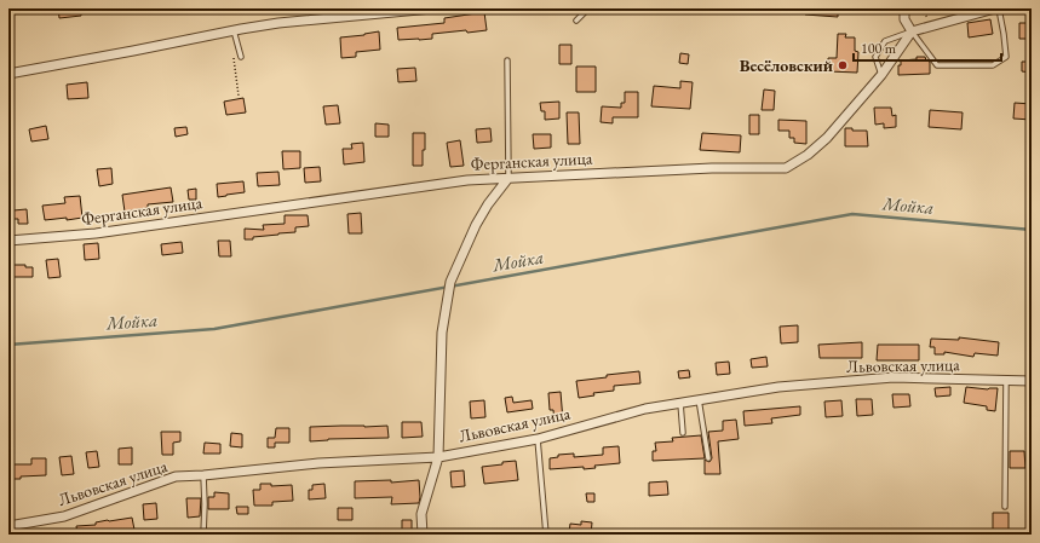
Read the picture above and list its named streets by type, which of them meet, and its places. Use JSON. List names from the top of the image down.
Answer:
{
  "streets": {
    "street": ["Ферганская улица", "Львовская улица"]
  },
  "water": ["Мойка"],
  "places": ["Весёловский"],
  "scale_bar": "100 m"
}
